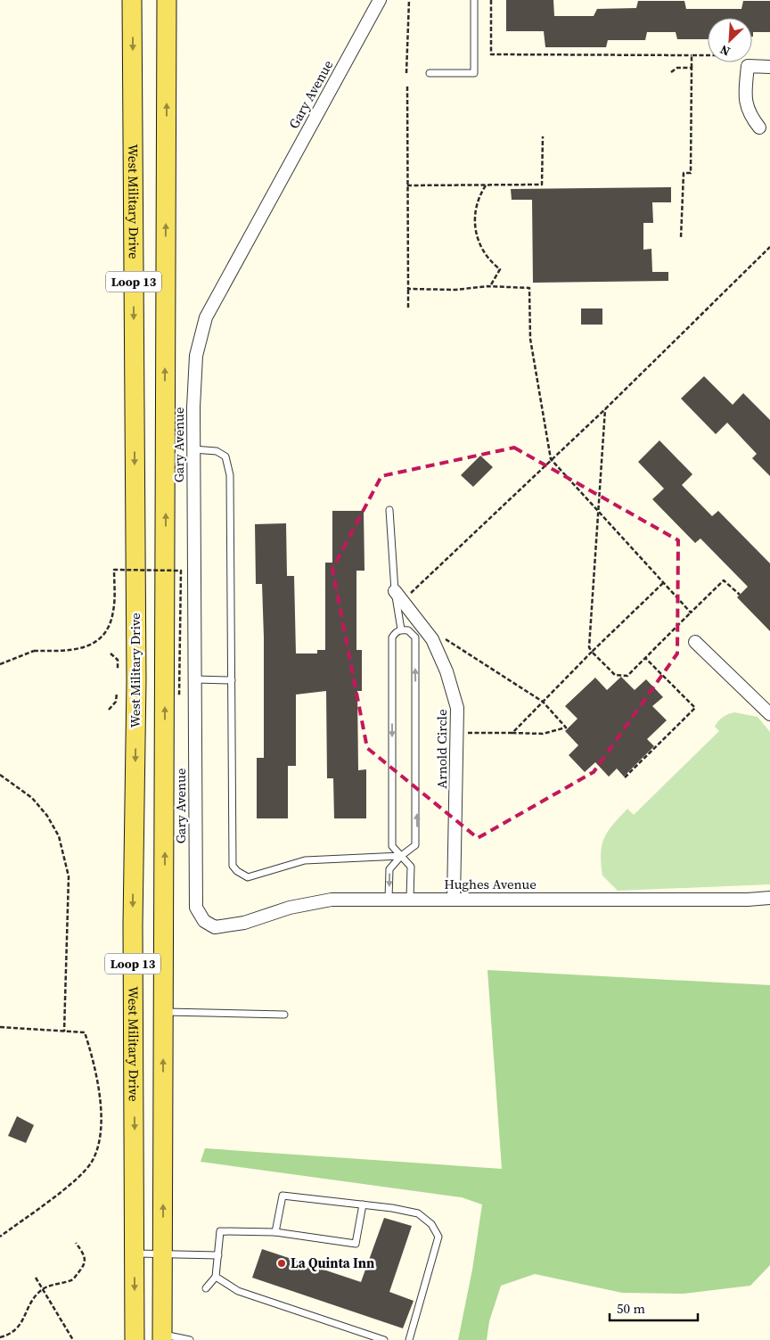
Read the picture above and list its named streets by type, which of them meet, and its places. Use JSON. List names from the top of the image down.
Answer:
{
  "streets": {
    "main road": ["West Military Drive", "Loop 13"],
    "street": ["Gary Avenue", "Arnold Circle", "Hughes Avenue"]
  },
  "crossings": [
    ["Gary Avenue", "Hughes Avenue"],
    ["Arnold Circle", "Hughes Avenue"]
  ],
  "places": ["La Quinta Inn"],
  "scale_bar": "50 m",
  "north": "bottom left"
}
